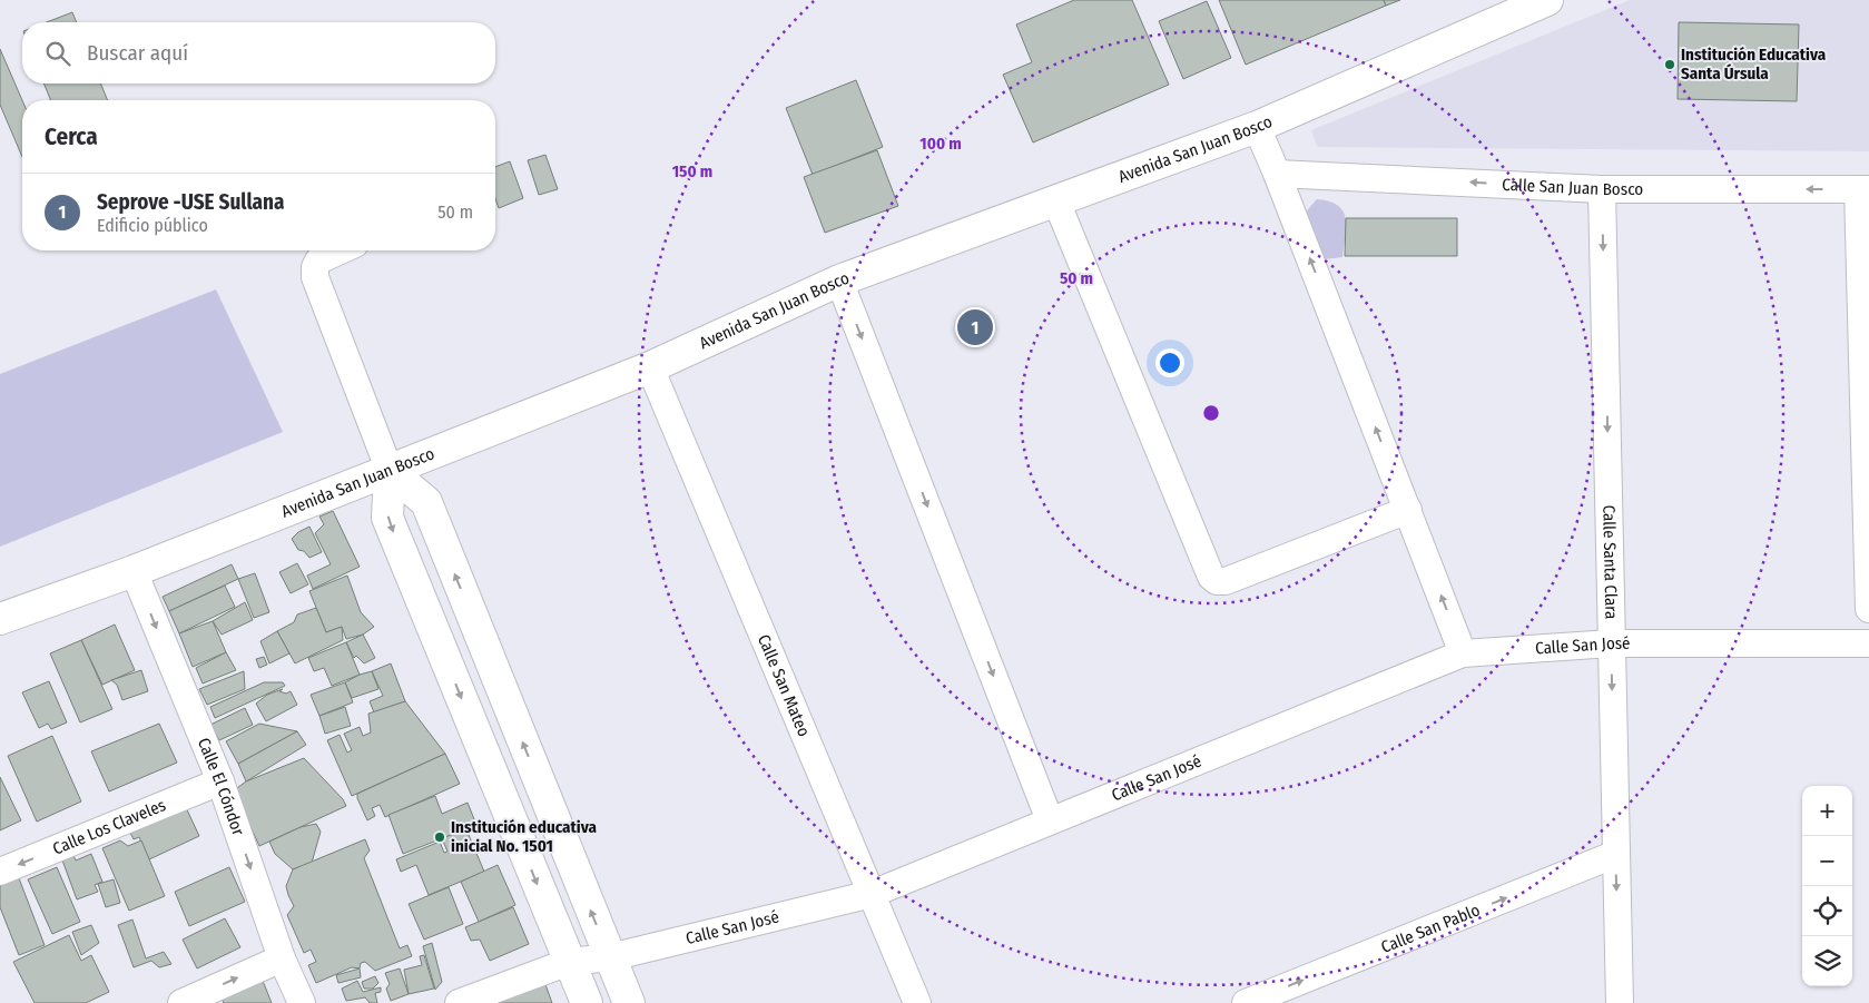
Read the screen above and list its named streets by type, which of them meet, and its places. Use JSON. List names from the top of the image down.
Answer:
{
  "streets": {
    "street": [
      "Avenida San Juan Bosco",
      "Calle San Juan Bosco",
      "Calle Santa Clara",
      "Calle San José",
      "Calle San Mateo",
      "Calle El Cóndor",
      "Calle Los Claveles",
      "Calle San Pablo"
    ]
  },
  "crossings": [
    ["Avenida San Juan Bosco", "Calle San Mateo"],
    ["Avenida San Juan Bosco", "Calle El Cóndor"],
    ["Calle San Juan Bosco", "Calle Santa Clara"],
    ["Calle Santa Clara", "Calle San José"],
    ["Calle Santa Clara", "Calle San Pablo"],
    ["Calle San José", "Calle San Mateo"],
    ["Calle El Cóndor", "Calle Los Claveles"]
  ],
  "one_way": ["Calle San Juan Bosco", "Calle El Cóndor", "Calle San Pablo"],
  "places": ["Institución Educativa Santa Úrsula", "Institución educativa inicial No. 1501"],
  "page": {
    "search": "Buscar aquí",
    "heading": "Cerca",
    "list": [
      {
        "mark": "1",
        "name": "Seprove -USE Sullana",
        "note": "Edificio público",
        "value": "50 m"
      }
    ],
    "pins": "1",
    "map_buttons": ["+", "−"]
  },
  "rings": ["100 m", "150 m", "50 m"]
}
